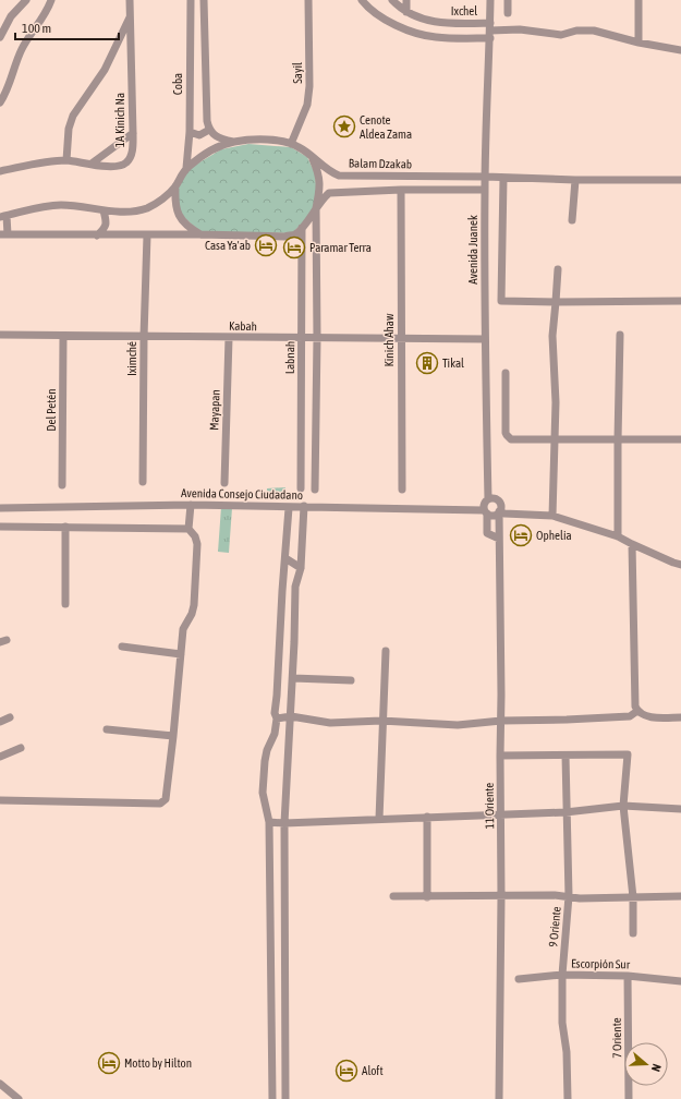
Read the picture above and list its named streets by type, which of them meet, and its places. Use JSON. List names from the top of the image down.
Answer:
{
  "streets": {
    "street": [
      "Ixchel",
      "Sayil",
      "Coba",
      "1A Kinich Na",
      "Balam Dzakab",
      "Avenida Juanek",
      "Kabah",
      "Kinich Ahaw",
      "Labnah",
      "Iximché",
      "Del Petén",
      "Mayapan",
      "Avenida Consejo Ciudadano",
      "11 Oriente",
      "9 Oriente",
      "Escorpión Sur",
      "7 Oriente"
    ]
  },
  "crossings": [
    ["Ixchel", "Avenida Juanek"],
    ["Sayil", "Coba"],
    ["Sayil", "Balam Dzakab"],
    ["Sayil", "Labnah"],
    ["Coba", "Balam Dzakab"],
    ["Coba", "Labnah"],
    ["Balam Dzakab", "Avenida Juanek"],
    ["Balam Dzakab", "Labnah"],
    ["Avenida Juanek", "Kabah"],
    ["Avenida Juanek", "Avenida Consejo Ciudadano"],
    ["Avenida Juanek", "11 Oriente"],
    ["Kabah", "Kinich Ahaw"],
    ["Kabah", "Labnah"],
    ["Kabah", "Iximché"],
    ["Kabah", "Del Petén"],
    ["Kabah", "Mayapan"],
    ["Avenida Consejo Ciudadano", "11 Oriente"],
    ["9 Oriente", "Escorpión Sur"],
    ["Escorpión Sur", "7 Oriente"]
  ],
  "places": {
    "place": ["Cenote Aldea Zama"],
    "hotel": [
      "Casa Ya'ab",
      "Paramar Terra",
      "Ophelia",
      "Motto by Hilton",
      "Aloft"
    ],
    "building": ["Tikal"]
  },
  "scale_bar": "100 m",
  "north": "right"
}
